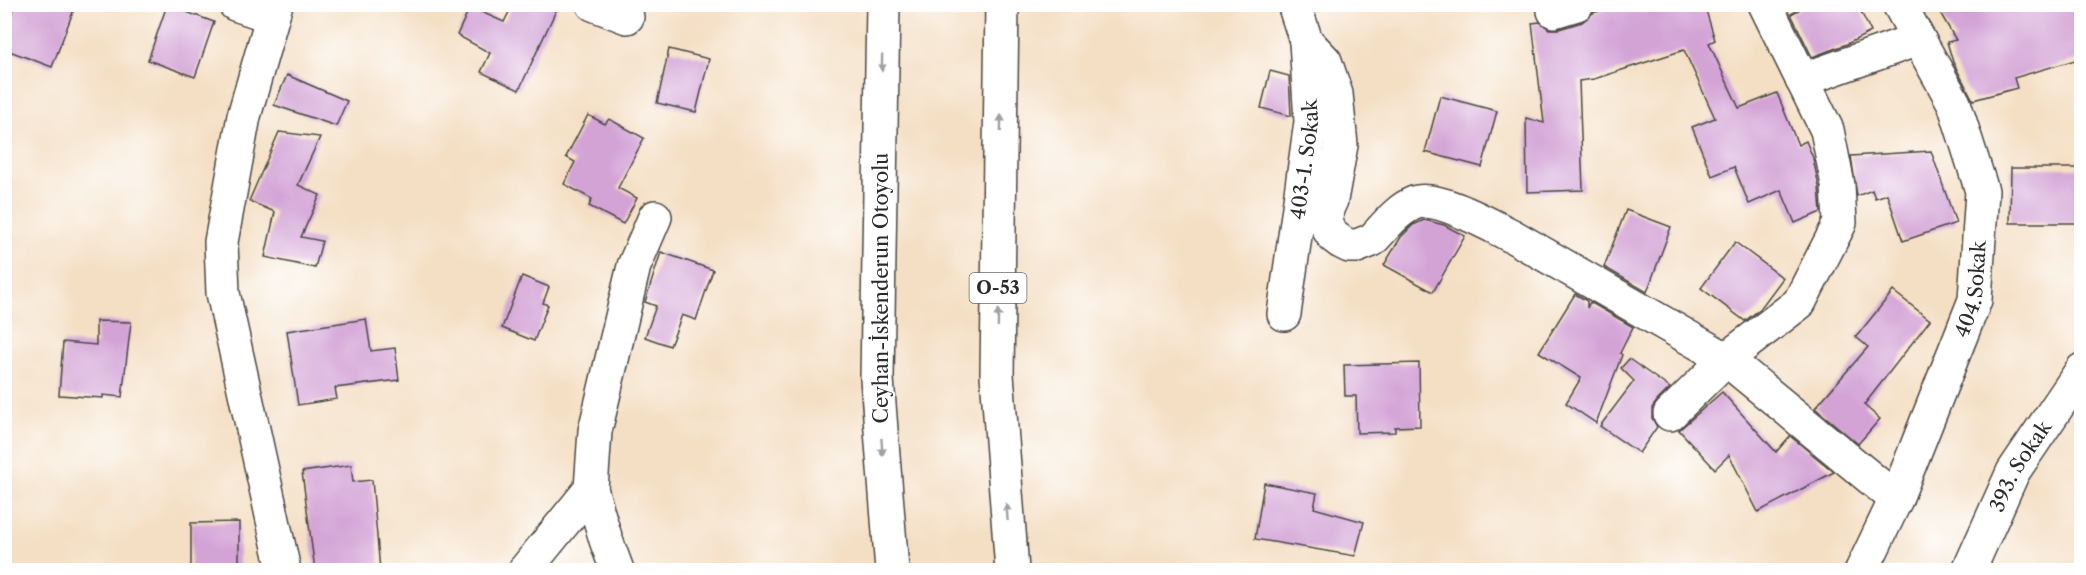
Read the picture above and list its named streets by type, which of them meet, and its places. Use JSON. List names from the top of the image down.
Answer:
{
  "streets": {
    "main road": [
      "403-1. Sokak",
      "Ceyhan-İskenderun Otoyolu",
      "O-53",
      "404.Sokak",
      "393. Sokak"
    ]
  }
}
